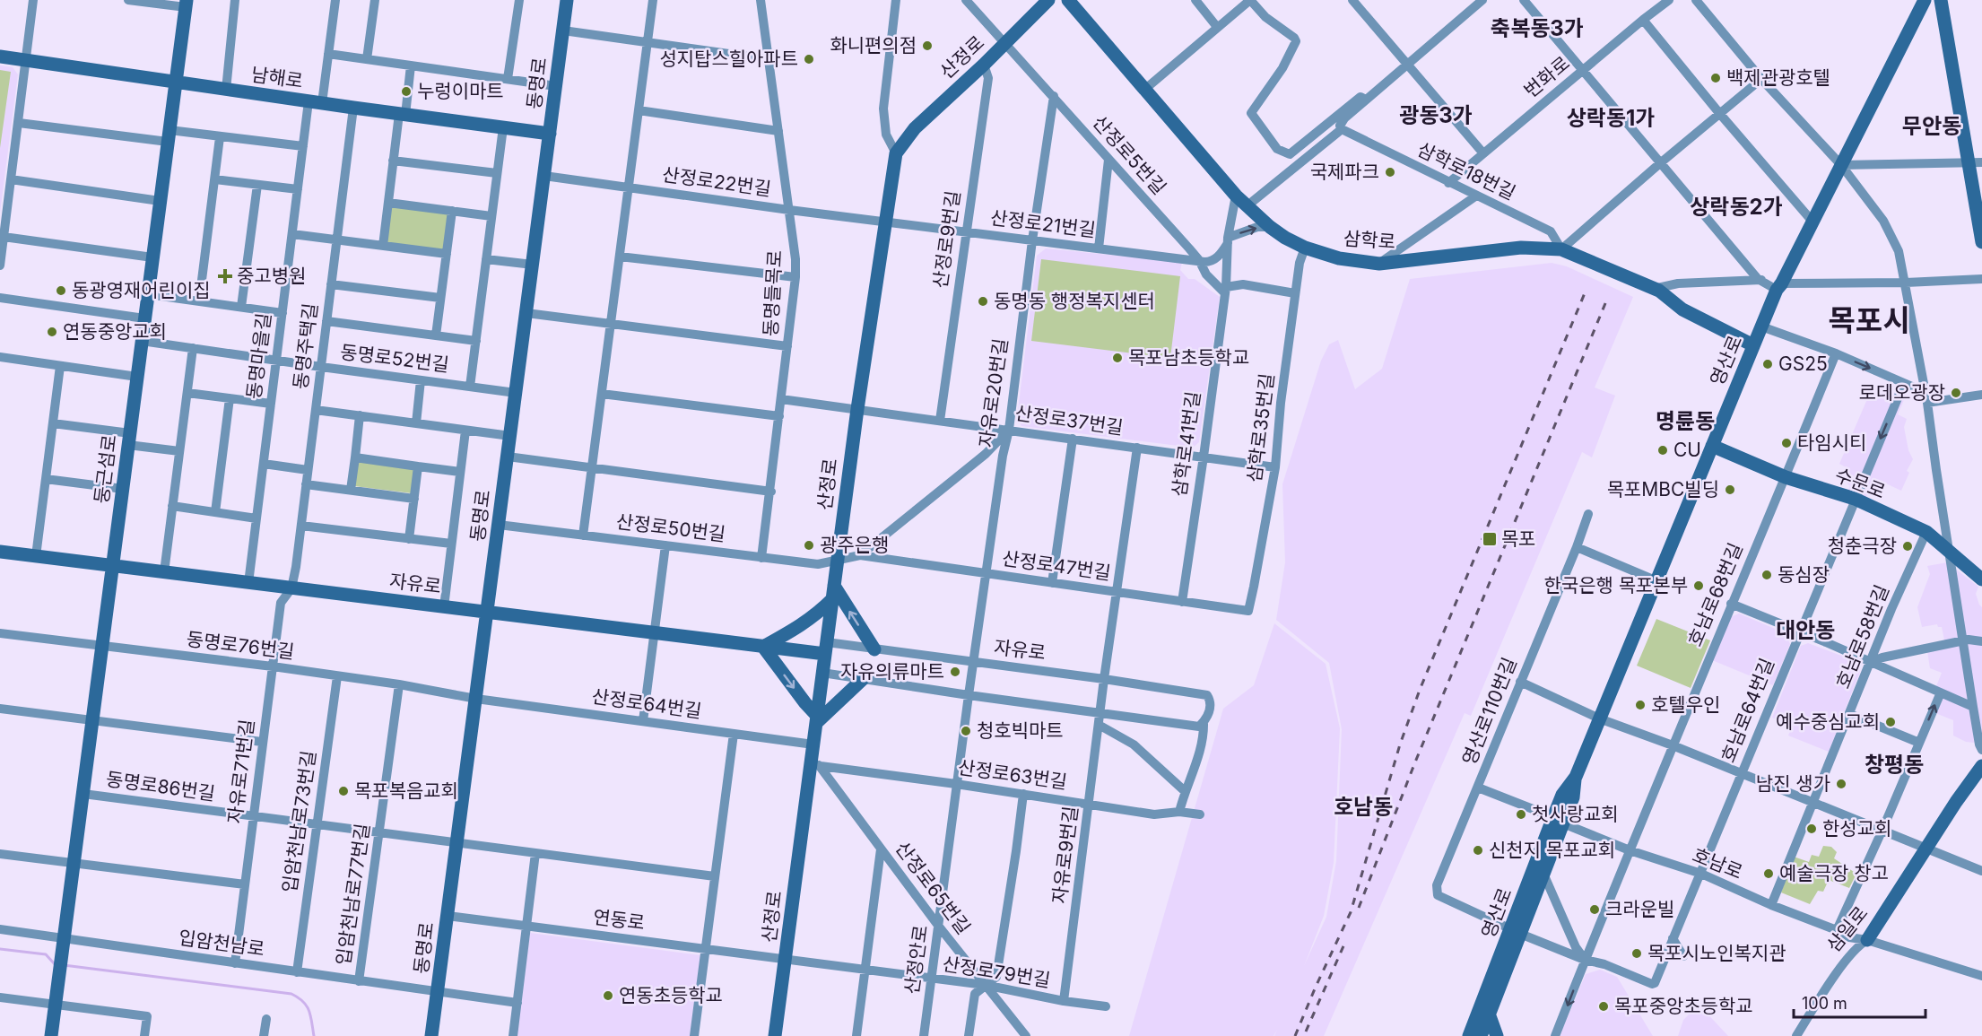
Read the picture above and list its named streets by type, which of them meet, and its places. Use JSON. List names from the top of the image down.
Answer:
{
  "streets": {
    "street": [
      "산정로",
      "번화로",
      "남해로",
      "동명로",
      "산정로5번길",
      "삼학로18번길",
      "산정로22번길",
      "산정로21번길",
      "산정로9번길",
      "삼학로",
      "동명들목로",
      "동명주택길",
      "동명마을길",
      "동명로52번길",
      "영산로",
      "자유로20번길",
      "산정로37번길",
      "삼학로35번길",
      "삼학로41번길",
      "둥근섬로",
      "수문로",
      "산정로50번길",
      "산정로47번길",
      "자유로",
      "호남로68번길",
      "호남로58번길",
      "동명로76번길",
      "산정로64번길",
      "호남로64번길",
      "영산로110번길",
      "자유로71번길",
      "산정로63번길",
      "동명로86번길",
      "입암천남로73번길",
      "자유로9번길",
      "호남로",
      "산정로65번길",
      "입암천남로77번길",
      "연동로",
      "삼일로",
      "입암천남로",
      "산정안로",
      "산정로79번길"
    ]
  },
  "crossings": [
    ["산정로", "산정로5번길"],
    ["산정로", "산정로22번길"],
    ["산정로", "산정로21번길"],
    ["산정로", "산정로9번길"],
    ["산정로", "산정로37번길"],
    ["산정로", "산정로50번길"],
    ["산정로", "자유로"],
    ["산정로", "산정로64번길"],
    ["산정로", "산정로63번길"],
    ["산정로", "산정로65번길"],
    ["산정로", "연동로"],
    ["산정로", "산정로79번길"],
    ["번화로", "삼학로18번길"],
    ["남해로", "동명로"],
    ["남해로", "동명주택길"],
    ["남해로", "동명마을길"],
    ["남해로", "둥근섬로"],
    ["동명로", "산정로22번길"],
    ["동명로", "동명로52번길"],
    ["동명로", "산정로50번길"],
    ["동명로", "자유로"],
    ["동명로", "동명로76번길"],
    ["동명로", "산정로64번길"],
    ["동명로", "동명로86번길"],
    ["동명로", "연동로"],
    ["동명로", "입암천남로"],
    ["산정로5번길", "산정로21번길"],
    ["산정로5번길", "자유로20번길"],
    ["산정로5번길", "삼학로41번길"],
    ["삼학로18번길", "삼학로"],
    ["산정로22번길", "산정로21번길"],
    ["산정로22번길", "동명들목로"],
    ["산정로21번길", "산정로9번길"],
    ["산정로21번길", "자유로20번길"],
    ["산정로9번길", "산정로37번길"],
    ["삼학로", "영산로"],
    ["삼학로", "삼학로35번길"],
    ["삼학로", "삼학로41번길"],
    ["동명들목로", "산정로37번길"],
    ["동명들목로", "산정로50번길"],
    ["동명주택길", "동명로52번길"],
    ["동명주택길", "자유로"],
    ["동명주택길", "자유로71번길"],
    ["동명마을길", "동명로52번길"],
    ["동명마을길", "자유로"],
    ["동명로52번길", "둥근섬로"],
    ["영산로", "수문로"],
    ["영산로", "영산로110번길"],
    ["영산로", "호남로"],
    ["자유로20번길", "산정로37번길"],
    ["자유로20번길", "산정로47번길"],
    ["자유로20번길", "자유로"],
    ["자유로20번길", "산정안로"],
    ["산정로37번길", "삼학로35번길"],
    ["산정로37번길", "삼학로41번길"],
    ["산정로37번길", "자유로9번길"],
    ["삼학로35번길", "산정로47번길"],
    ["삼학로41번길", "산정로47번길"],
    ["둥근섬로", "자유로"],
    ["둥근섬로", "동명로76번길"],
    ["둥근섬로", "동명로86번길"],
    ["둥근섬로", "입암천남로"],
    ["수문로", "호남로68번길"],
    ["수문로", "호남로58번길"],
    ["수문로", "호남로64번길"],
    ["산정로50번길", "산정로47번길"],
    ["산정로47번길", "자유로9번길"],
    ["자유로", "자유로71번길"],
    ["자유로", "자유로9번길"],
    ["호남로68번길", "호남로64번길"],
    ["호남로68번길", "호남로"],
    ["호남로58번길", "호남로"],
    ["동명로76번길", "산정로64번길"],
    ["동명로76번길", "자유로71번길"],
    ["동명로76번길", "입암천남로73번길"],
    ["동명로76번길", "입암천남로77번길"],
    ["호남로64번길", "호남로"],
    ["영산로110번길", "호남로"],
    ["자유로71번길", "동명로86번길"],
    ["자유로71번길", "입암천남로"],
    ["산정로63번길", "자유로9번길"],
    ["산정로63번길", "산정로65번길"],
    ["산정로63번길", "산정안로"],
    ["동명로86번길", "입암천남로73번길"],
    ["동명로86번길", "입암천남로77번길"],
    ["입암천남로73번길", "입암천남로"],
    ["자유로9번길", "산정로79번길"],
    ["호남로", "삼일로"],
    ["산정로65번길", "산정안로"],
    ["산정로65번길", "산정로79번길"],
    ["입암천남로77번길", "입암천남로"],
    ["연동로", "산정로79번길"],
    ["산정안로", "산정로79번길"]
  ],
  "districts": [
    "축복동3가",
    "광동3가",
    "상락동1가",
    "무안동",
    "상락동2가",
    "목포시",
    "명륜동",
    "대안동",
    "창평동",
    "호남동"
  ],
  "places": {
    "other": [
      "화니편의점",
      "성지탑스힐아파트",
      "백제관광호텔",
      "누렁이마트",
      "국제파크",
      "동광영재어린이집",
      "동명동 행정복지센터",
      "연동중앙교회",
      "목포남초등학교",
      "GS25",
      "로데오광장",
      "타임시티",
      "CU",
      "목포MBC빌딩",
      "광주은행",
      "청춘극장",
      "동심장",
      "한국은행 목포본부",
      "자유의류마트",
      "호텔우인",
      "예수중심교회",
      "청호빅마트",
      "남진 생가",
      "목포복음교회",
      "첫사랑교회",
      "한성교회",
      "신천지 목포교회",
      "예술극장 창고",
      "크라운빌",
      "목포시노인복지관",
      "연동초등학교",
      "목포중앙초등학교"
    ],
    "health": ["중고병원"],
    "transit": ["목포"]
  },
  "scale_bar": "100 m"
}
